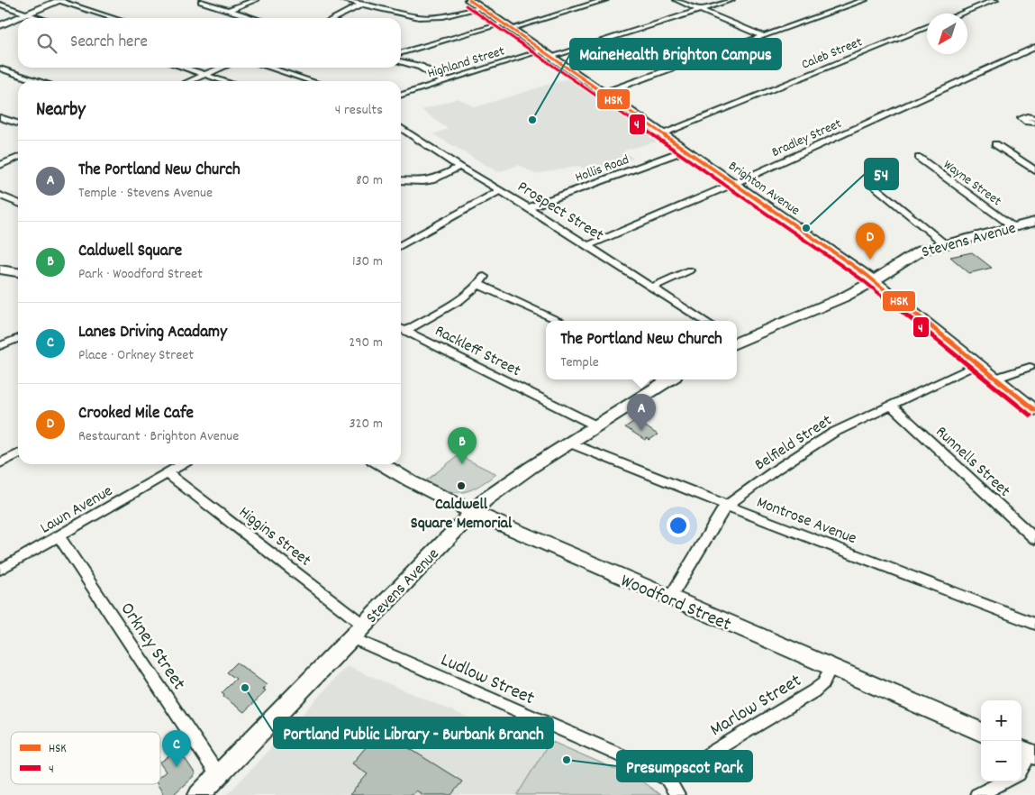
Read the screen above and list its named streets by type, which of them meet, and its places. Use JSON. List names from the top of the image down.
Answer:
{
  "streets": {
    "main road": ["Brighton Avenue", "Stevens Avenue", "Woodford Street"],
    "street": [
      "Caleb Street",
      "Highland Street",
      "Bradley Street",
      "Hollis Road",
      "Wayne Street",
      "Prospect Street",
      "Rackleff Street",
      "Belfield Street",
      "Runnells Street",
      "Lawn Avenue",
      "Montrose Avenue",
      "Higgins Street",
      "Orkney Street",
      "Ludlow Street",
      "Marlow Street"
    ]
  },
  "crossings": [
    ["Caleb Street", "Brighton Avenue"],
    ["Highland Street", "Brighton Avenue"],
    ["Bradley Street", "Brighton Avenue"],
    ["Bradley Street", "Prospect Street"],
    ["Hollis Road", "Brighton Avenue"],
    ["Hollis Road", "Prospect Street"],
    ["Wayne Street", "Stevens Avenue"],
    ["Brighton Avenue", "Stevens Avenue"],
    ["Brighton Avenue", "Belfield Street"],
    ["Stevens Avenue", "Rackleff Street"],
    ["Stevens Avenue", "Montrose Avenue"],
    ["Stevens Avenue", "Higgins Street"],
    ["Stevens Avenue", "Woodford Street"],
    ["Stevens Avenue", "Orkney Street"],
    ["Stevens Avenue", "Ludlow Street"],
    ["Belfield Street", "Runnells Street"],
    ["Belfield Street", "Montrose Avenue"],
    ["Belfield Street", "Woodford Street"],
    ["Lawn Avenue", "Higgins Street"],
    ["Lawn Avenue", "Orkney Street"],
    ["Higgins Street", "Ludlow Street"],
    ["Woodford Street", "Marlow Street"],
    ["Ludlow Street", "Marlow Street"]
  ],
  "places": [
    "MaineHealth Brighton Campus",
    "54",
    "Caldwell Square Memorial",
    "Portland Public Library - Burbank Branch",
    "Presumpscot Park"
  ],
  "lines": ["transit line HSK", "transit line 4"],
  "legend": ["HSK", "4"],
  "north": "bottom left",
  "page": {
    "search": "Search here",
    "heading": ["Nearby", "4 results"],
    "list": [
      {
        "mark": "A",
        "name": "The Portland New Church",
        "note": "Temple · Stevens Avenue",
        "value": "80 m"
      },
      {
        "mark": "B",
        "name": "Caldwell Square",
        "note": "Park · Woodford Street",
        "value": "130 m"
      },
      {
        "mark": "C",
        "name": "Lanes Driving Acadamy",
        "note": "Place · Orkney Street",
        "value": "290 m"
      },
      {
        "mark": "D",
        "name": "Crooked Mile Cafe",
        "note": "Restaurant · Brighton Avenue",
        "value": "320 m"
      }
    ],
    "pins": [
      "D",
      "A",
      "B",
      "C"
    ],
    "popup": ["The Portland New Church", "Temple"],
    "map_buttons": ["+", "−"]
  }
}
